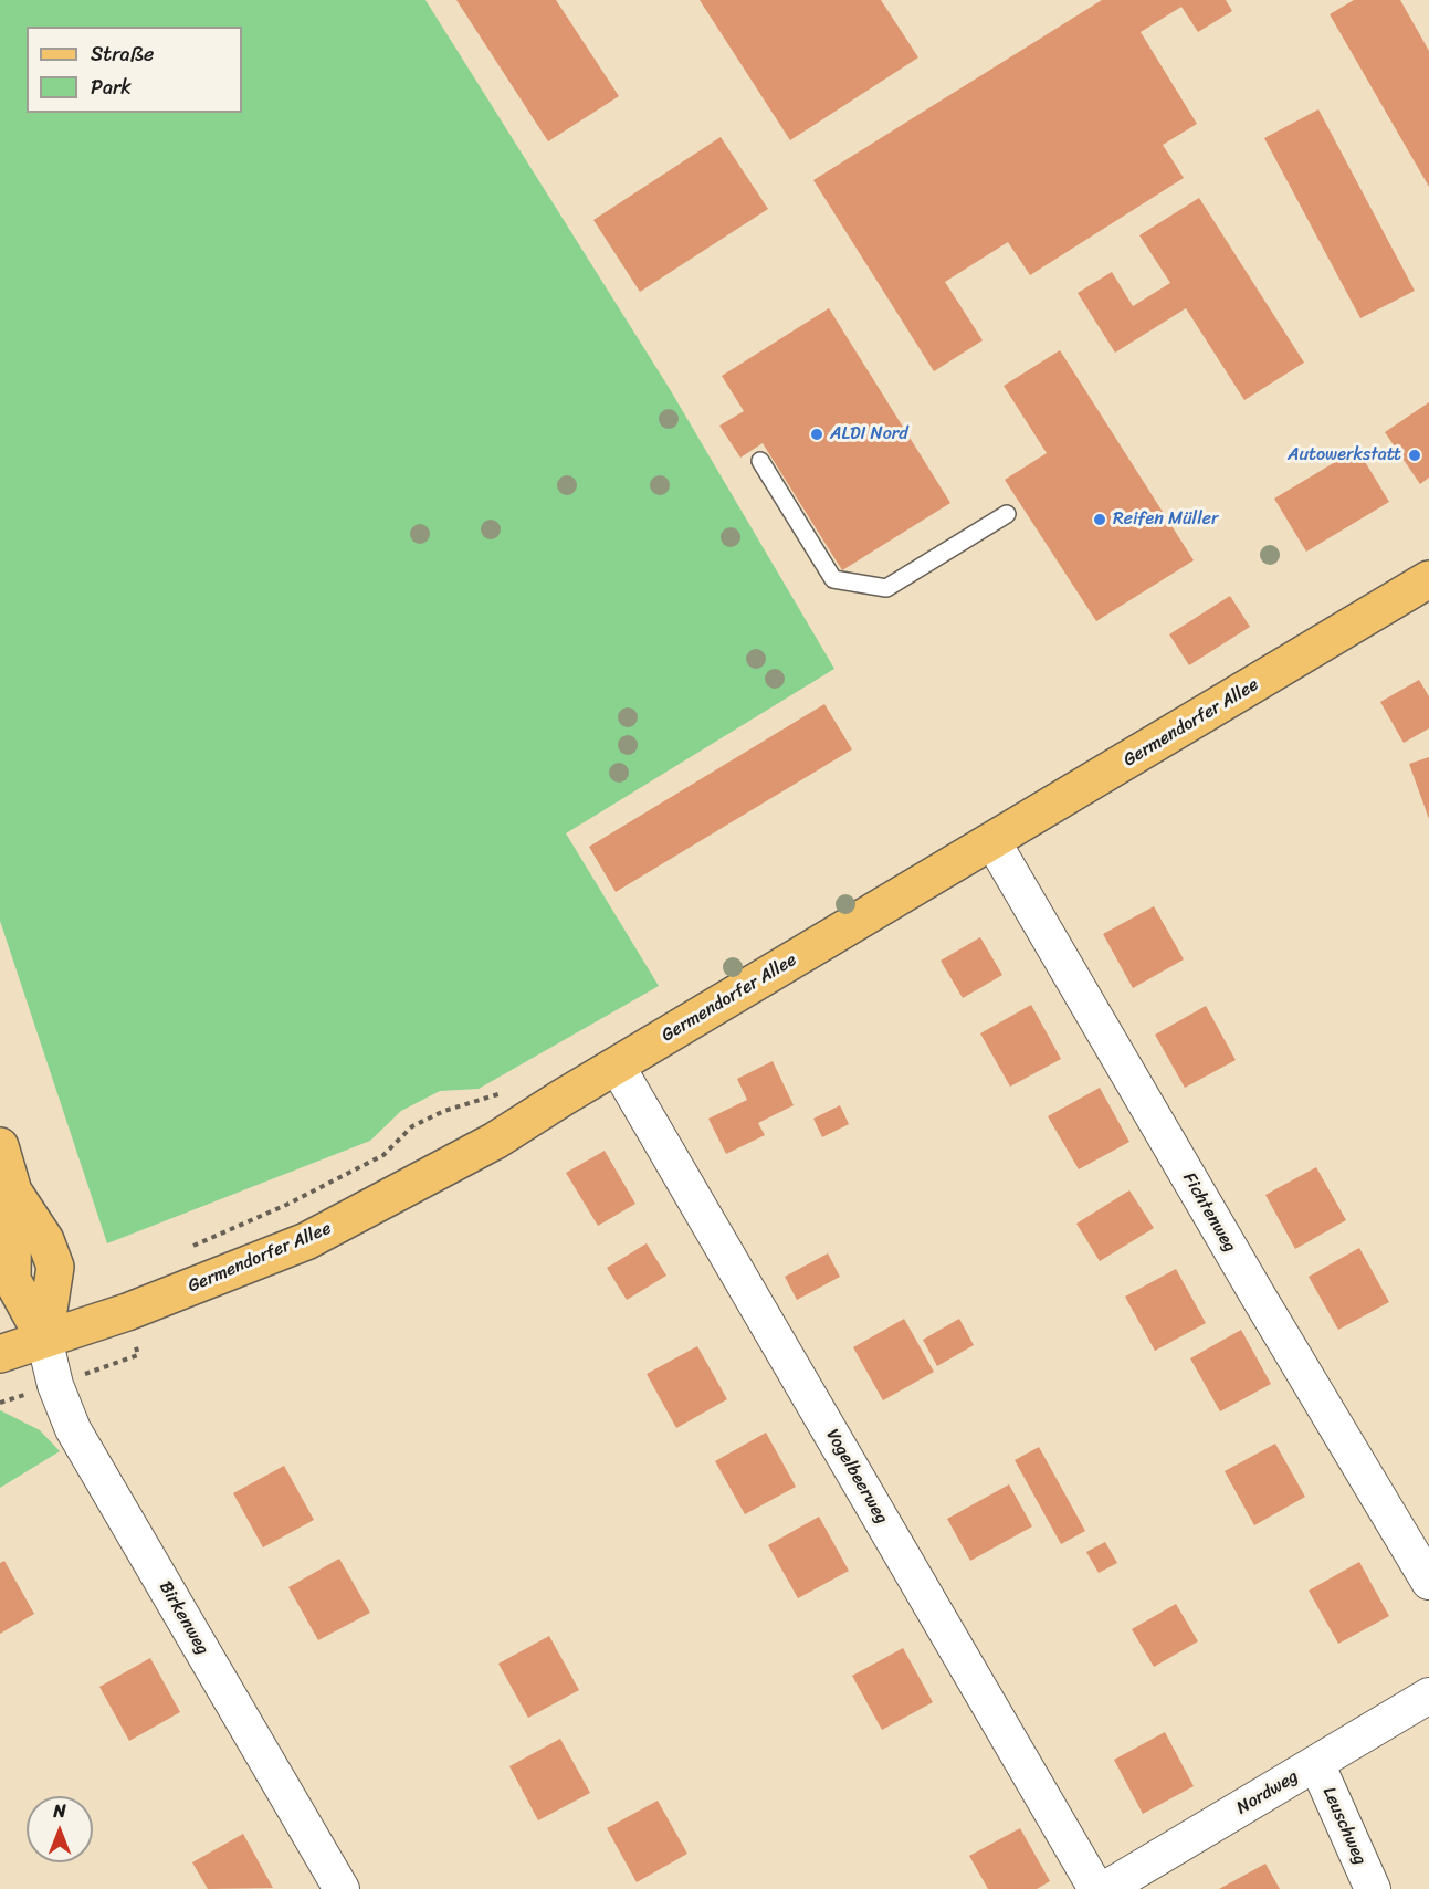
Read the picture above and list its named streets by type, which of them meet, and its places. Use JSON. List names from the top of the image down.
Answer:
{
  "streets": {
    "main road": ["Germendorfer Allee"],
    "street": [
      "Fichtenweg",
      "Vogelbeerweg",
      "Birkenweg",
      "Nordweg",
      "Leuschweg"
    ]
  },
  "crossings": [
    ["Germendorfer Allee", "Fichtenweg"],
    ["Germendorfer Allee", "Vogelbeerweg"],
    ["Germendorfer Allee", "Birkenweg"],
    ["Nordweg", "Leuschweg"]
  ],
  "places": ["ALDI Nord", "Autowerkstatt", "Reifen Müller"],
  "legend": ["Straße", "Park"],
  "north": "top"
}
